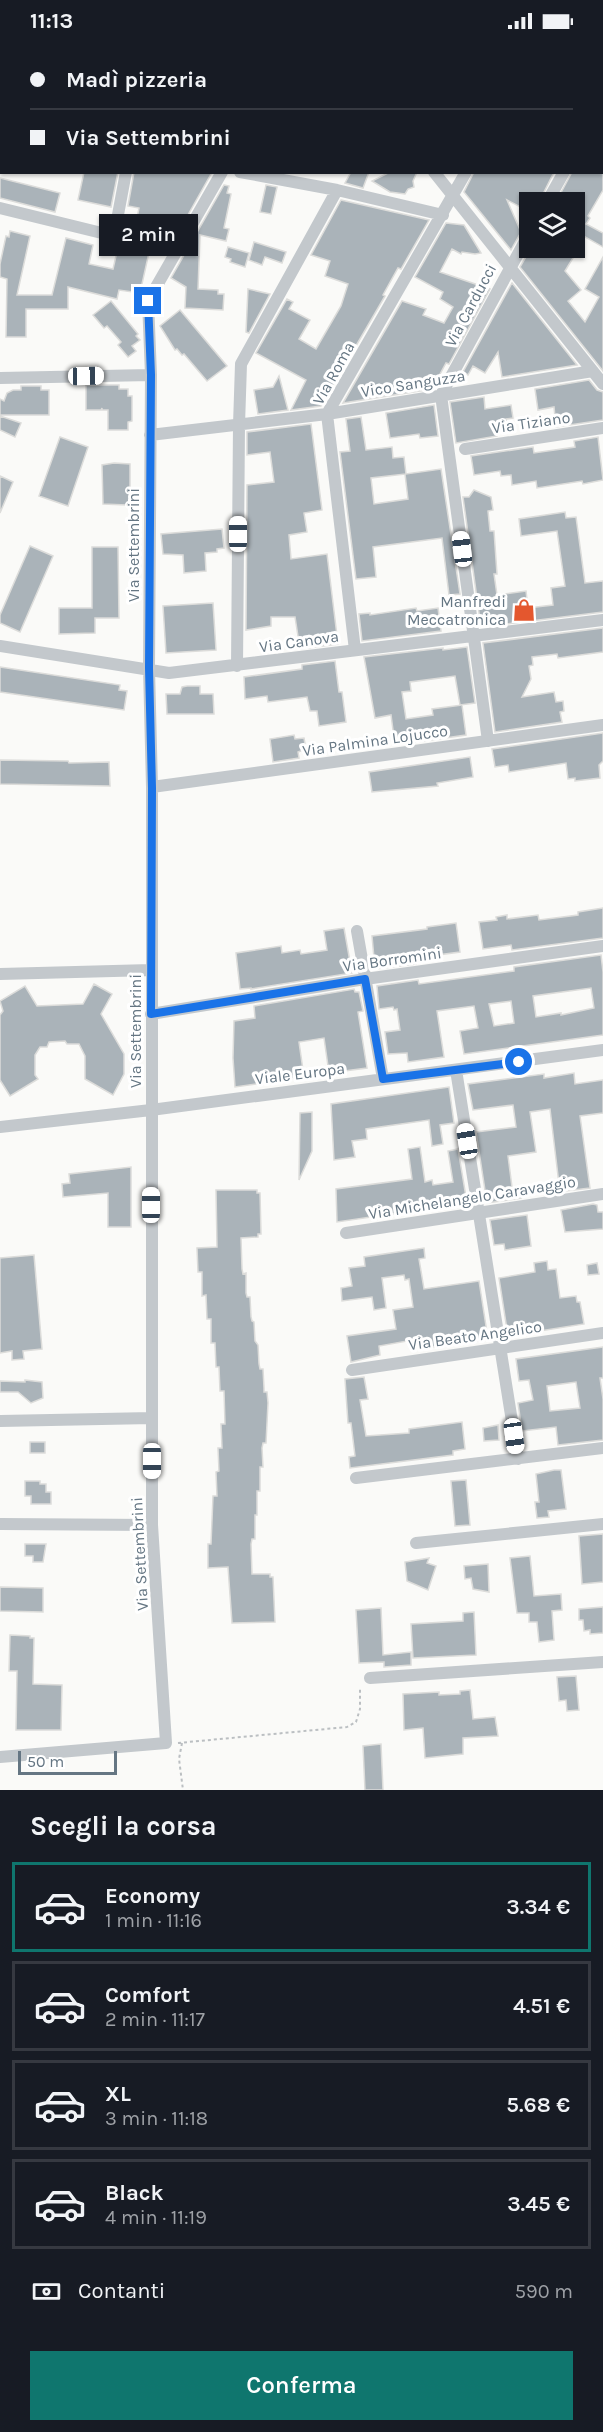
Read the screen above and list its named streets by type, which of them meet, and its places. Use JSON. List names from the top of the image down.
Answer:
{
  "streets": {
    "street": [
      "Via Carducci",
      "Via Roma",
      "Vico Sanguzza",
      "Via Tiziano",
      "Via Settembrini",
      "Via Canova",
      "Via Palmina Lojucco",
      "Via Borromini",
      "Viale Europa",
      "Via Michelangelo Caravaggio",
      "Via Beato Angelico"
    ]
  },
  "crossings": [
    ["Via Carducci", "Vico Sanguzza"],
    ["Via Roma", "Vico Sanguzza"],
    ["Via Roma", "Via Canova"],
    ["Vico Sanguzza", "Via Settembrini"],
    ["Via Settembrini", "Via Canova"],
    ["Via Settembrini", "Via Palmina Lojucco"],
    ["Via Settembrini", "Via Borromini"],
    ["Via Settembrini", "Viale Europa"]
  ],
  "places": {
    "shop": ["Manfredi Meccatronica"]
  },
  "scale_bar": "50 m",
  "page": {
    "status": "11:13",
    "banner": ["Madì pizzeria", "Via Settembrini"],
    "bubble": "2 min",
    "scale": "50 m",
    "heading": "Scegli la corsa",
    "list": [
      {
        "name": "Economy",
        "note": "1 min · 11:16",
        "value": "3.34 €"
      },
      {
        "name": "Comfort",
        "note": "2 min · 11:17",
        "value": "4.51 €"
      },
      {
        "name": "XL",
        "note": "3 min · 11:18",
        "value": "5.68 €"
      },
      {
        "name": "Black",
        "note": "4 min · 11:19",
        "value": "3.45 €"
      }
    ],
    "pay": ["Contanti", "590 m"],
    "buttons": "Conferma"
  }
}
